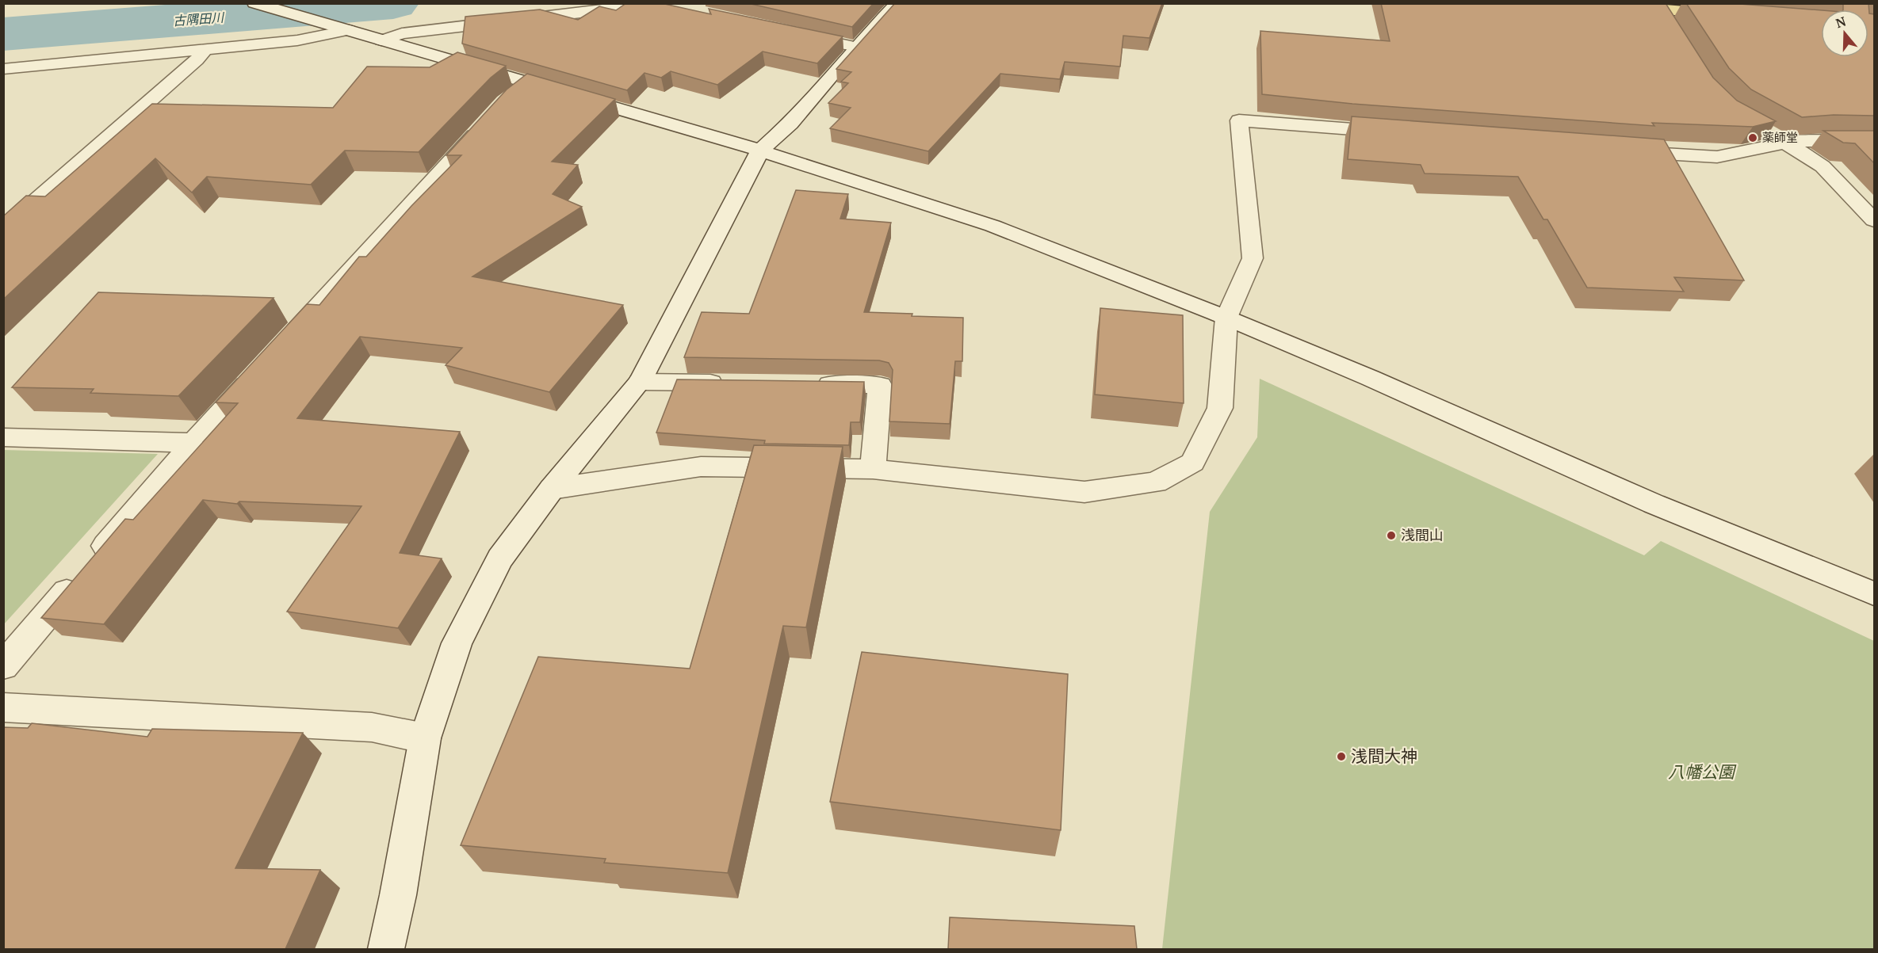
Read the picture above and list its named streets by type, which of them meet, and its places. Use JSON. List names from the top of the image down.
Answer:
{
  "water": ["古隅田川"],
  "parks": ["八幡公園"],
  "places": ["薬師堂", "浅間山", "浅間大神"],
  "north": "top"
}
